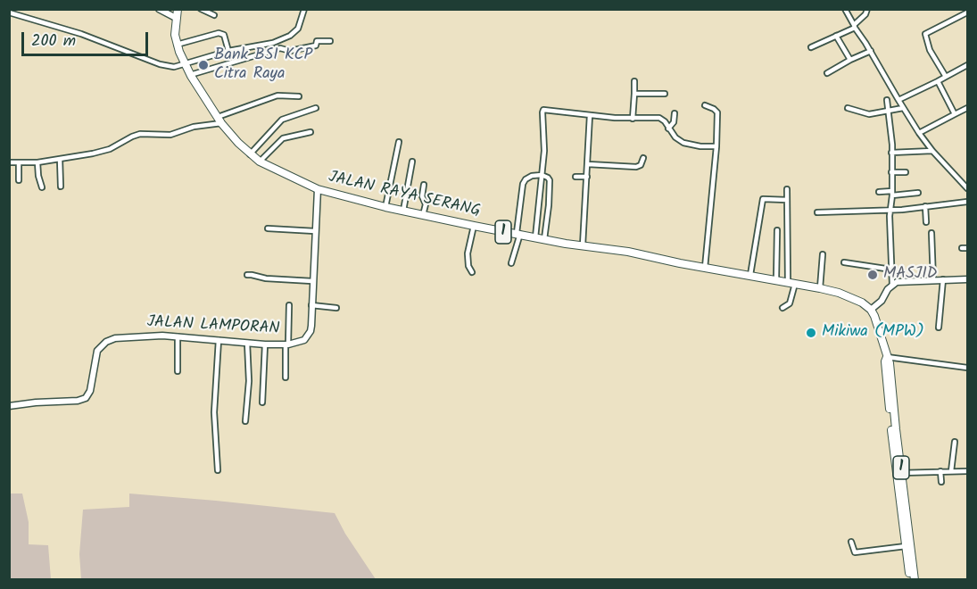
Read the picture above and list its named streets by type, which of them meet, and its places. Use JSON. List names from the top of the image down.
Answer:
{
  "streets": {
    "highway": ["JALAN RAYA SERANG", "1"],
    "street": ["JALAN LAMPORAN"]
  },
  "crossings": [
    ["JALAN RAYA SERANG", "1"],
    ["JALAN RAYA SERANG", "JALAN LAMPORAN"]
  ],
  "places": ["Bank BSI KCP Citra Raya", "MASJID", "Mikiwa (MPW)"],
  "scale_bar": "200 m"
}
